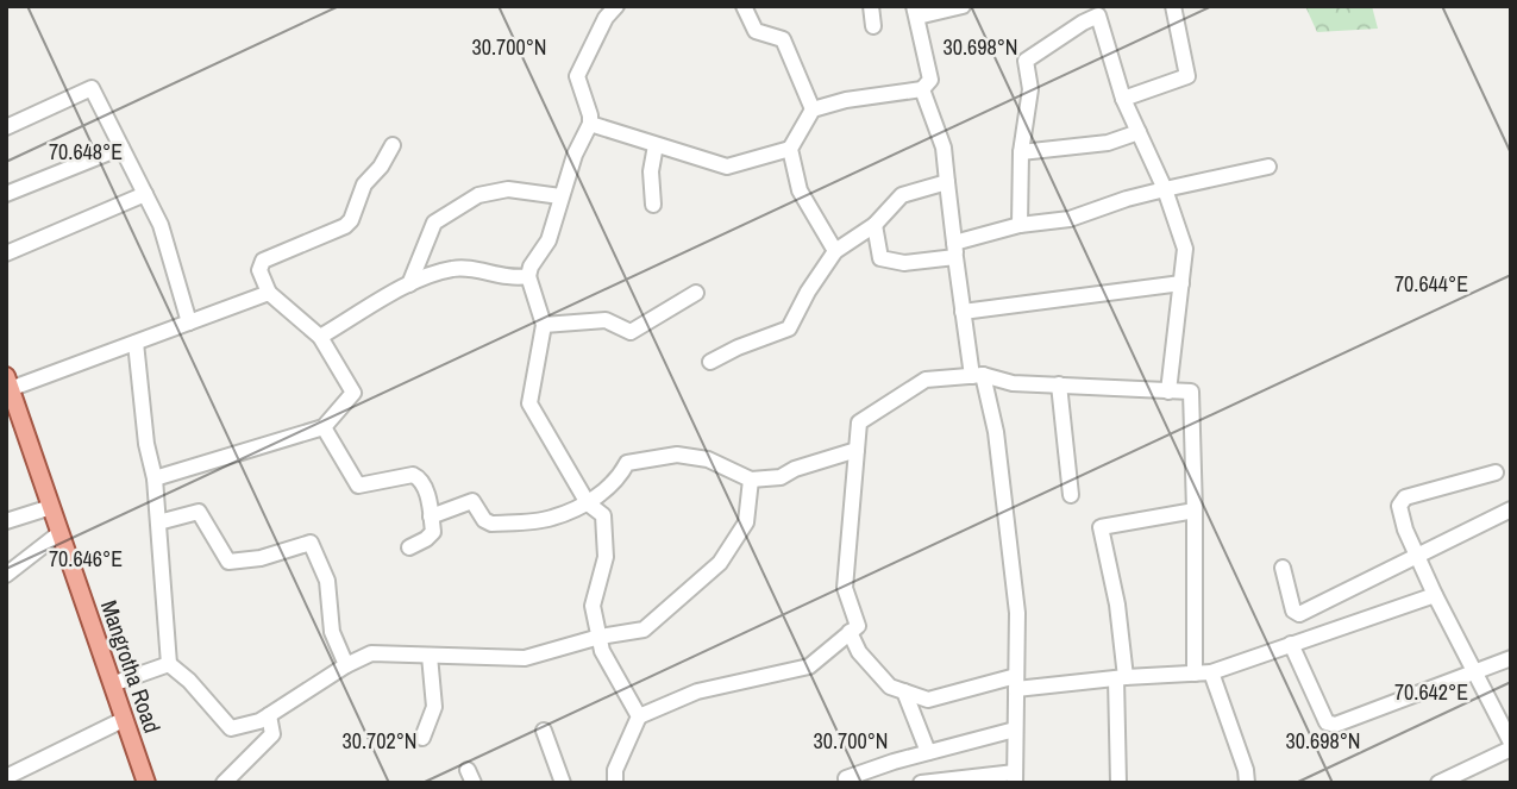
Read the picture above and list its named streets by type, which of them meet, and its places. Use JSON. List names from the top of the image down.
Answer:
{
  "streets": {
    "main road": ["Mangrotha Road"]
  },
  "coordinates": [
    "30.700°N",
    "30.698°N",
    "70.648°E",
    "70.644°E",
    "70.646°E",
    "70.642°E",
    "30.702°N"
  ]
}
